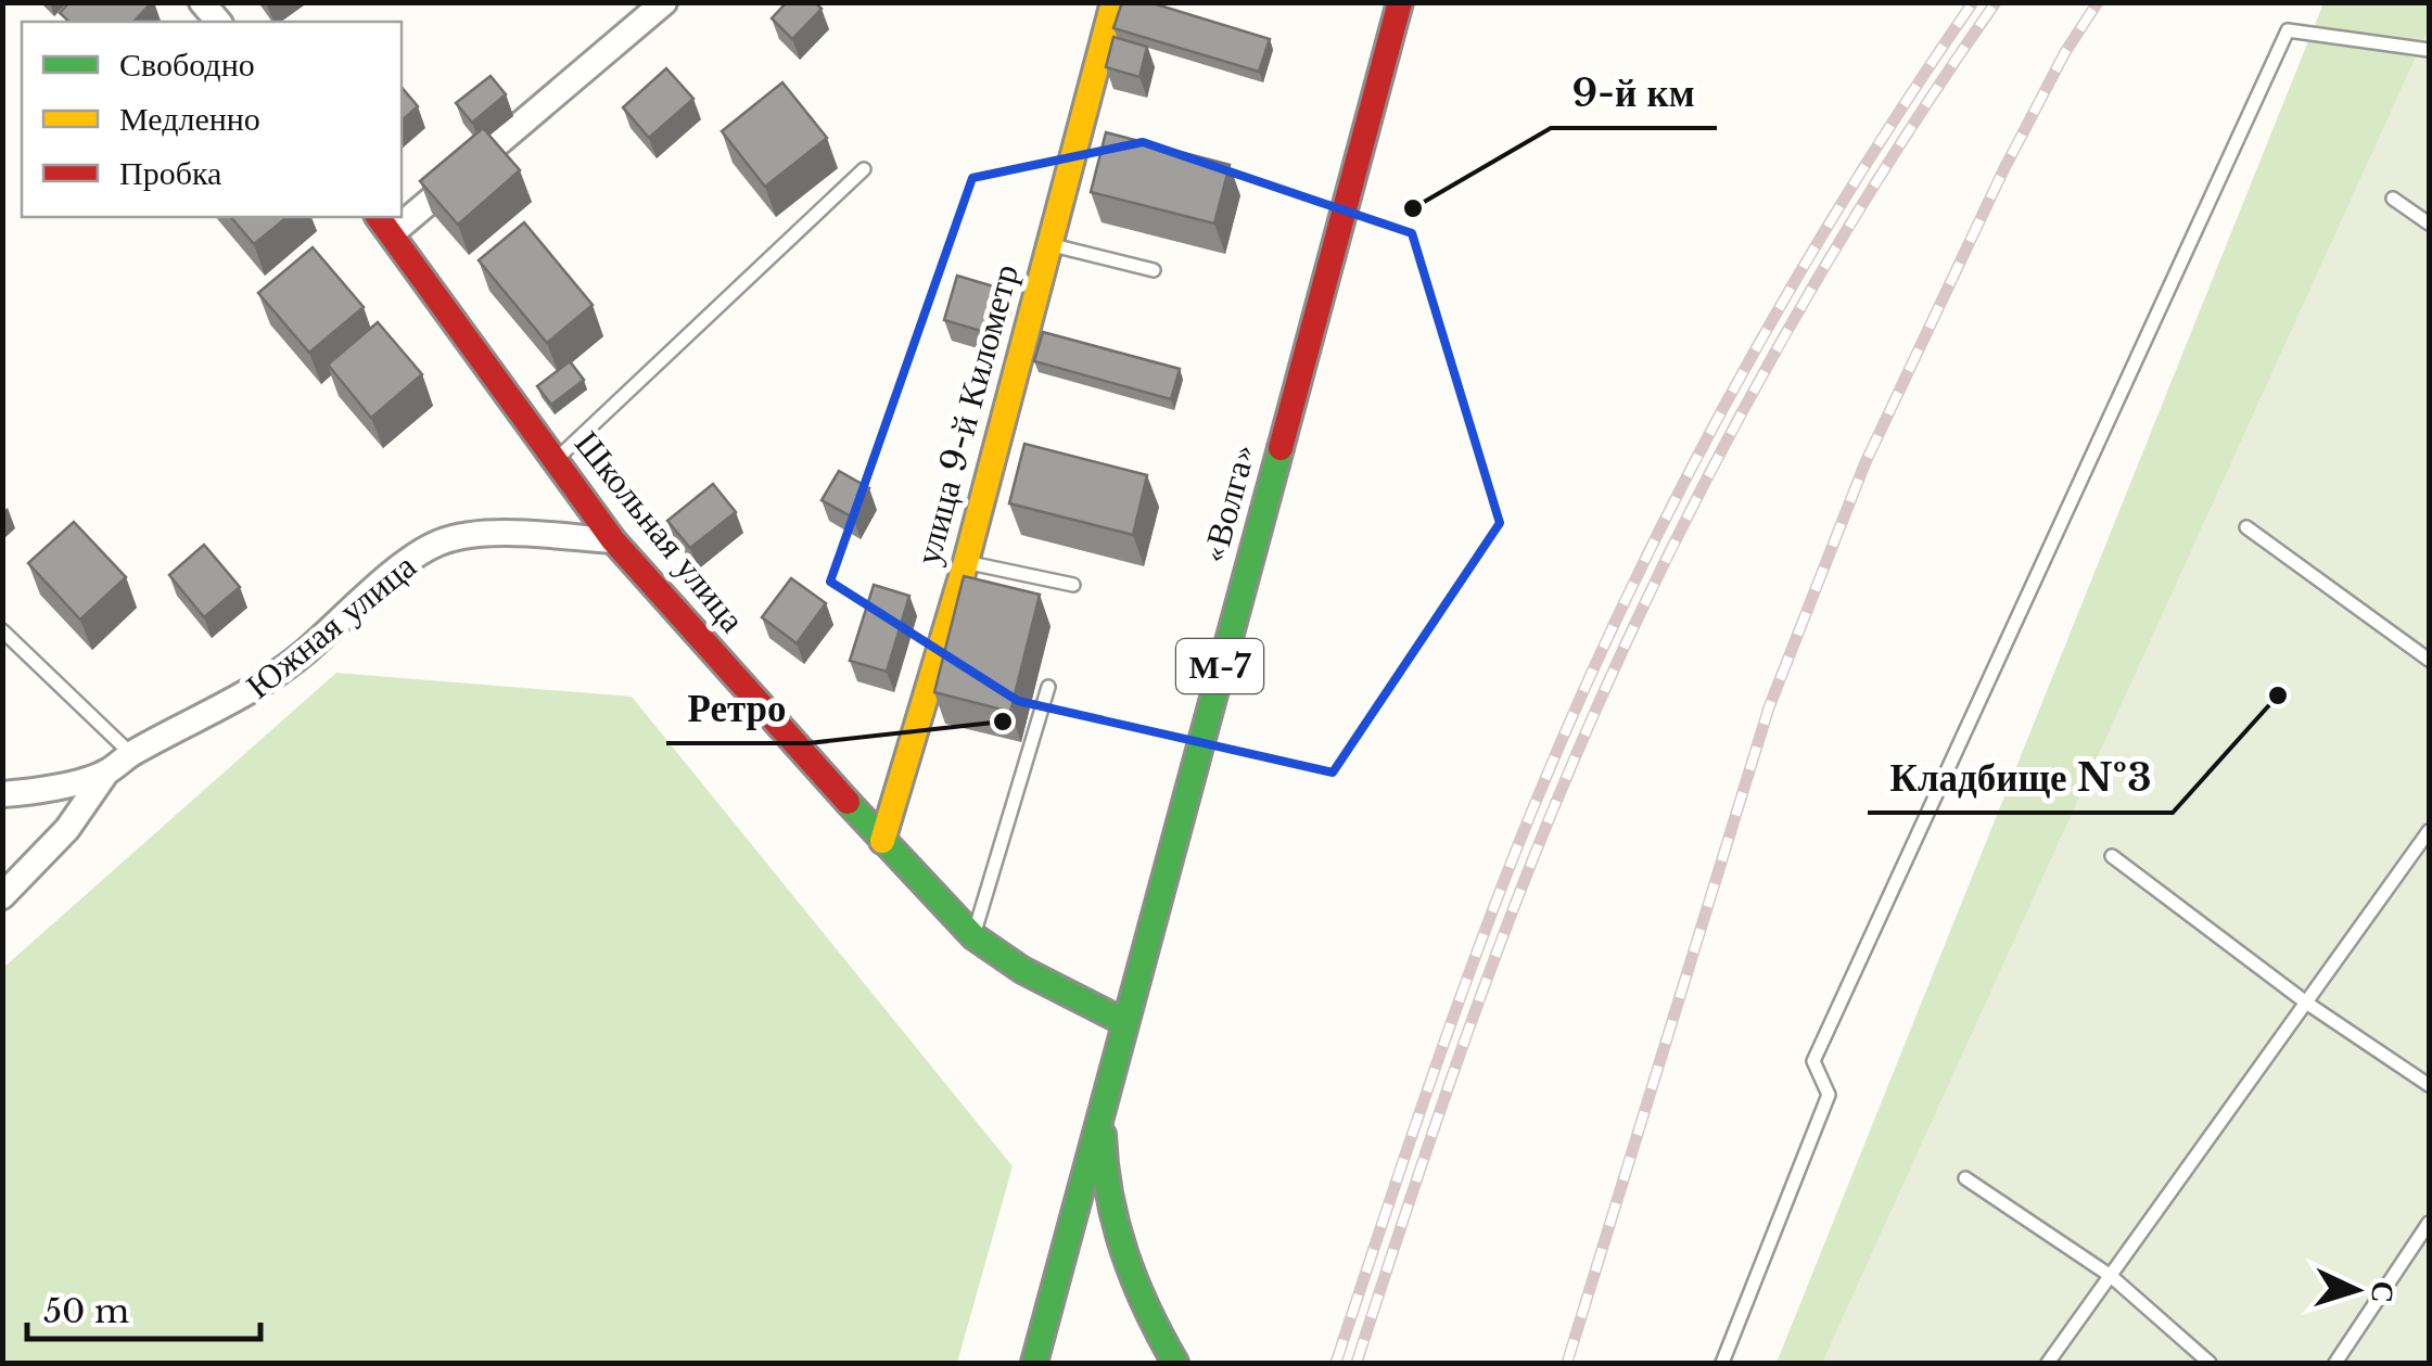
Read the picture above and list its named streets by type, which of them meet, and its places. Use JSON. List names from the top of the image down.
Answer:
{
  "streets": {
    "main road": [
      "улица 9-й Километр",
      "«Волга»",
      "Школьная улица",
      "М-7"
    ],
    "street": ["Южная улица"]
  },
  "crossings": [
    ["улица 9-й Километр", "Школьная улица"],
    ["«Волга»", "Школьная улица"],
    ["«Волга»", "М-7"],
    ["Школьная улица", "Южная улица"],
    ["Школьная улица", "М-7"]
  ],
  "places": ["9-й км", "Кладбище №3", "Ретро"],
  "legend": ["Свободно", "Медленно", "Пробка"],
  "scale_bar": "50 m",
  "north": "right"
}
